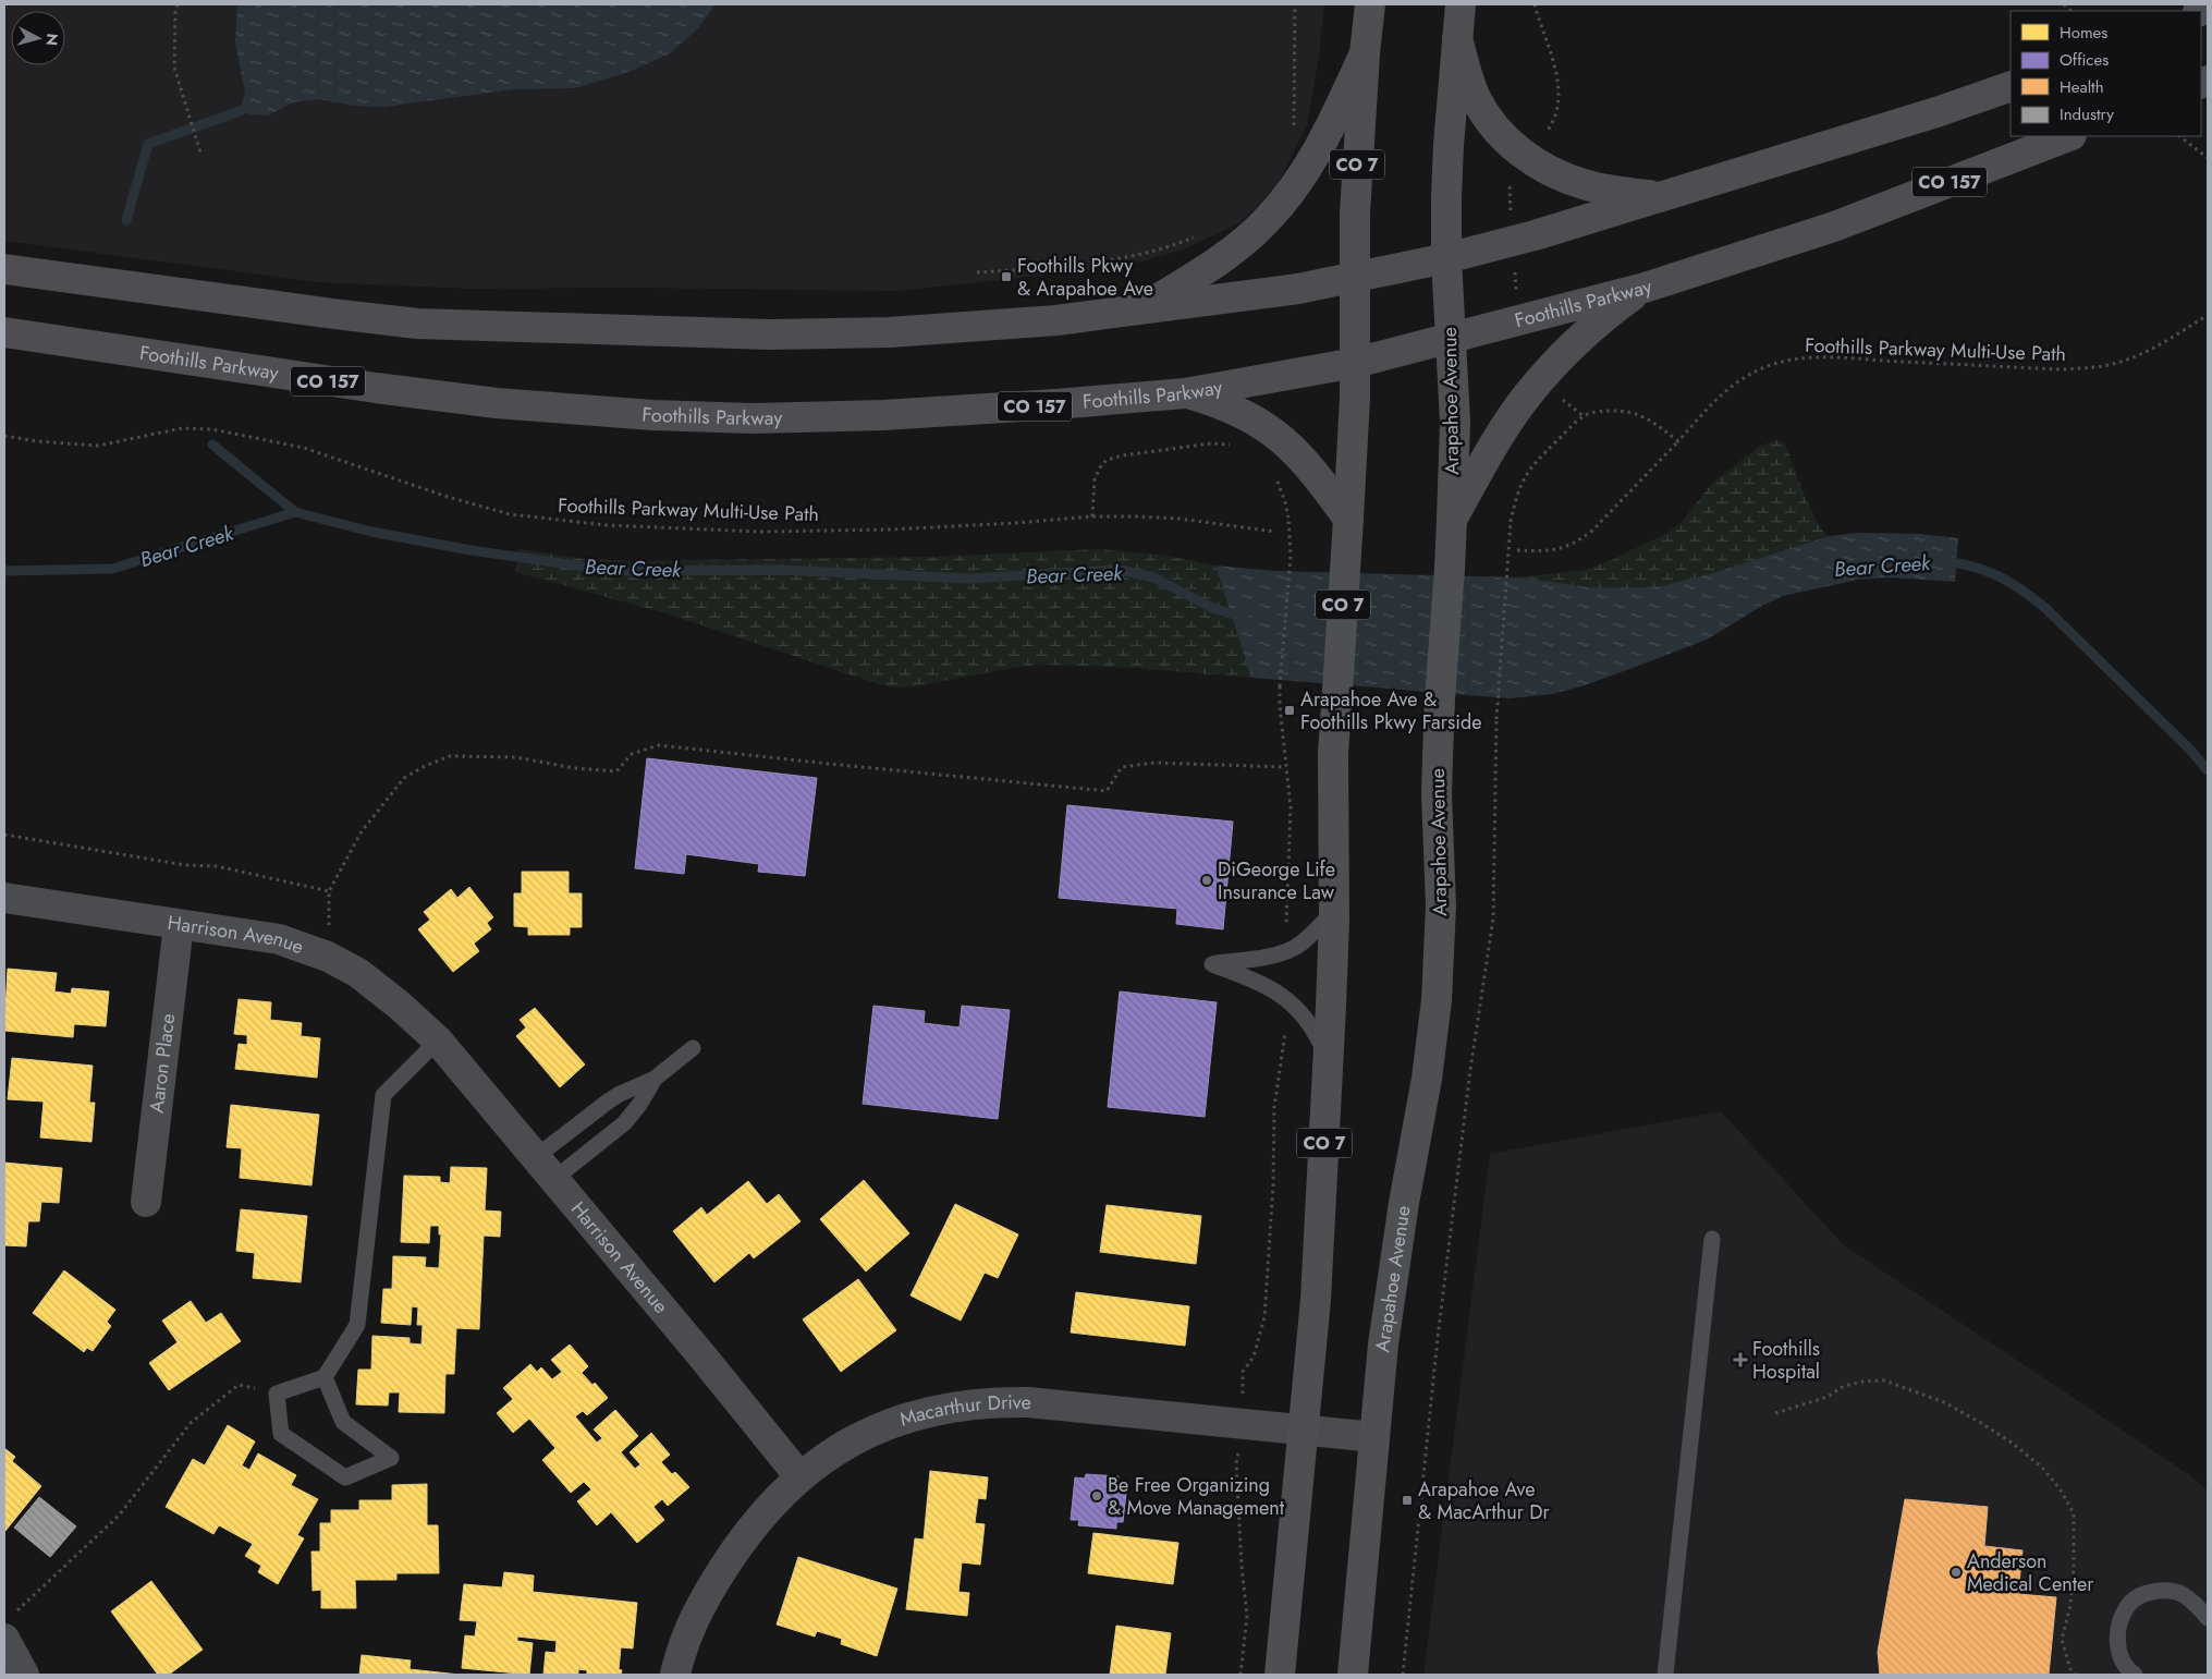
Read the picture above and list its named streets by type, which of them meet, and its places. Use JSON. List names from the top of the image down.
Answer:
{
  "streets": {
    "highway": ["CO 157", "Foothills Parkway"],
    "main road": ["CO 7", "Arapahoe Avenue"],
    "street": ["Harrison Avenue", "Aaron Place", "Macarthur Drive"],
    "path": ["Foothills Parkway Multi-Use Path"]
  },
  "crossings": [
    ["CO 7", "Foothills Parkway"],
    ["CO 7", "Macarthur Drive"],
    ["Foothills Parkway", "Arapahoe Avenue"],
    ["Arapahoe Avenue", "Macarthur Drive"],
    ["Harrison Avenue", "Aaron Place"],
    ["Harrison Avenue", "Macarthur Drive"]
  ],
  "water": ["Bear Creek"],
  "places": {
    "transit": ["Foothills Pkwy & Arapahoe Ave", "Arapahoe Ave & Foothills Pkwy Farside", "Arapahoe Ave & MacArthur Dr"],
    "other": ["DiGeorge Life Insurance Law", "Be Free Organizing & Move Management", "Anderson Medical Center"],
    "health": ["Foothills Hospital"]
  },
  "legend": [
    "Homes",
    "Offices",
    "Health",
    "Industry"
  ],
  "north": "right"
}
